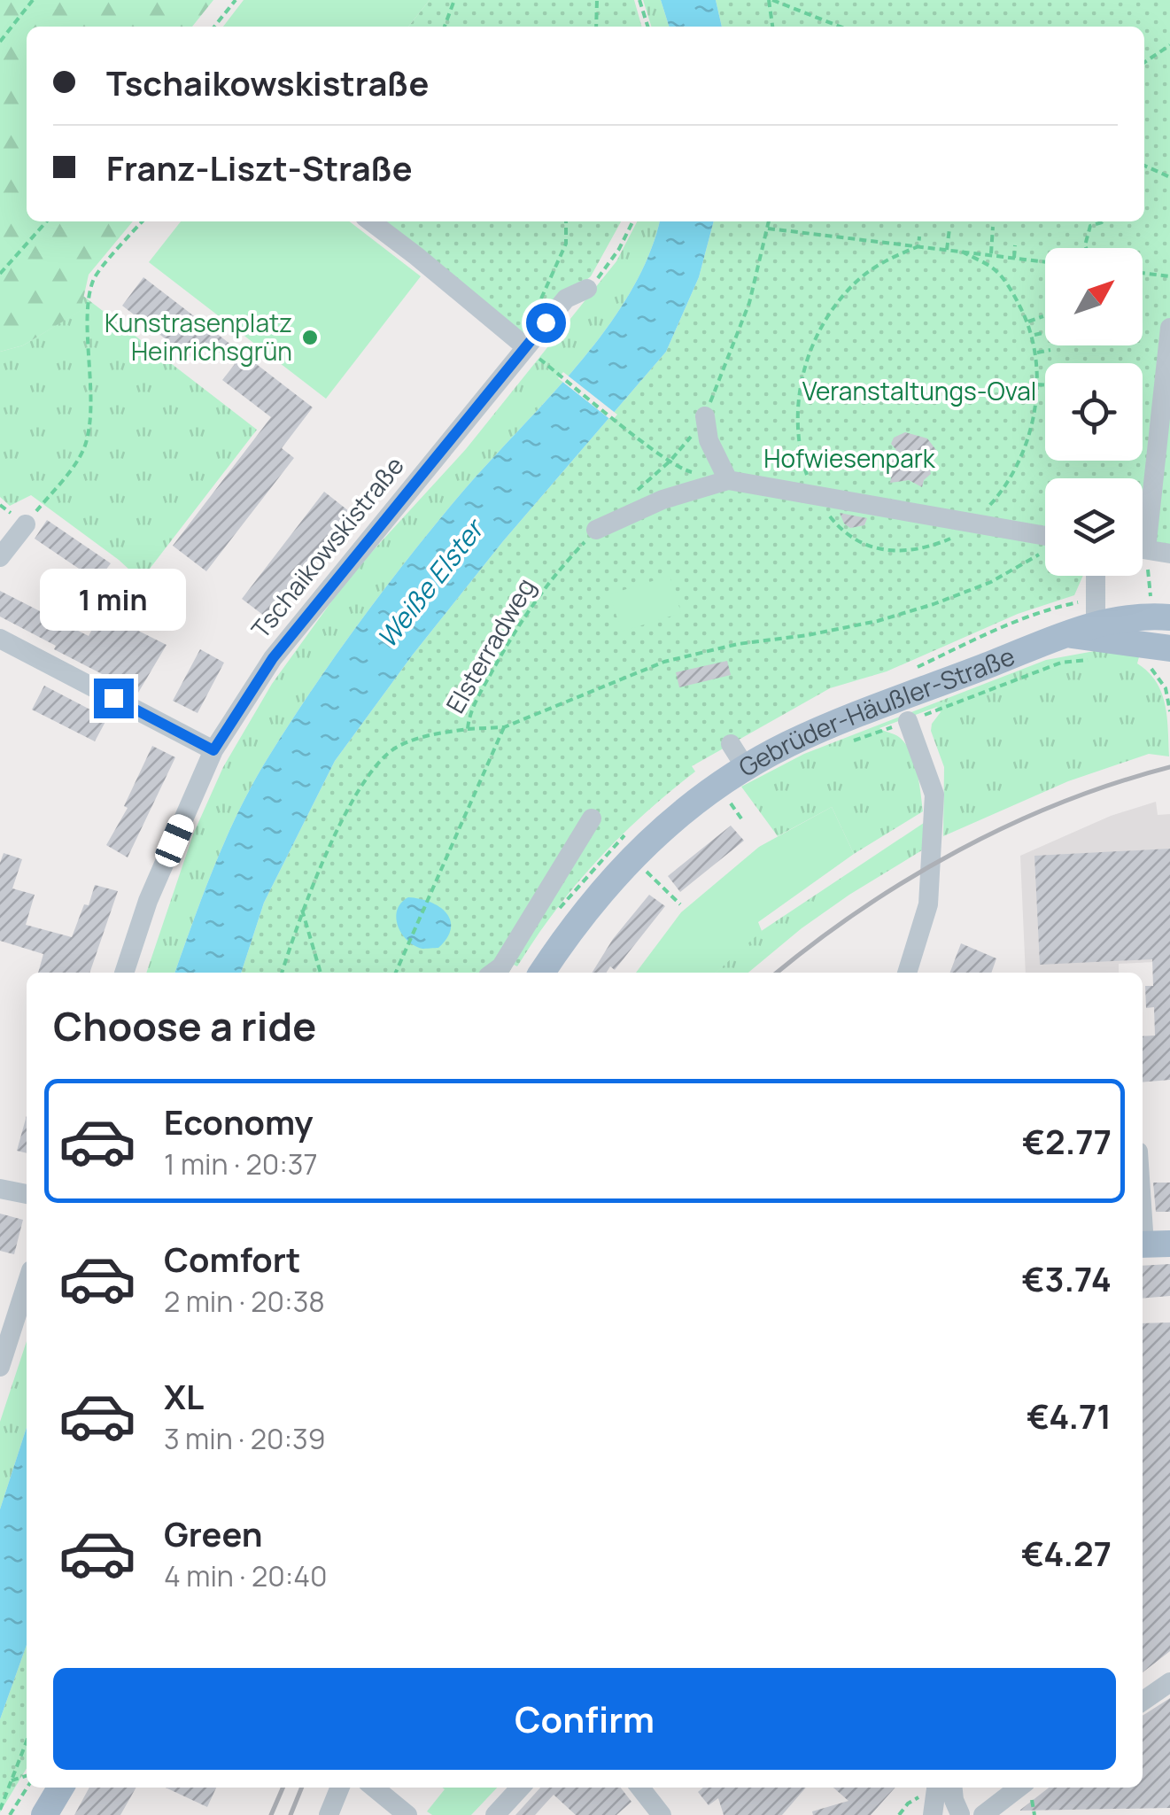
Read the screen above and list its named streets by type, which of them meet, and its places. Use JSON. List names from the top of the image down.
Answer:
{
  "streets": {
    "main road": ["Gebrüder-Häußler-Straße"],
    "street": ["Tschaikowskistraße"],
    "path": ["Elsterradweg"]
  },
  "water": ["Weiße Elster"],
  "parks": ["Veranstaltungs-Oval", "Hofwiesenpark"],
  "places": ["Kunstrasenplatz Heinrichsgrün"],
  "north": "top right",
  "page": {
    "banner": ["Tschaikowskistraße", "Franz-Liszt-Straße"],
    "bubble": "1 min",
    "heading": "Choose a ride",
    "list": [
      {
        "name": "Economy",
        "note": "1 min · 20:37",
        "value": "€2.77"
      },
      {
        "name": "Comfort",
        "note": "2 min · 20:38",
        "value": "€3.74"
      },
      {
        "name": "XL",
        "note": "3 min · 20:39",
        "value": "€4.71"
      },
      {
        "name": "Green",
        "note": "4 min · 20:40",
        "value": "€4.27"
      }
    ],
    "buttons": "Confirm"
  }
}
